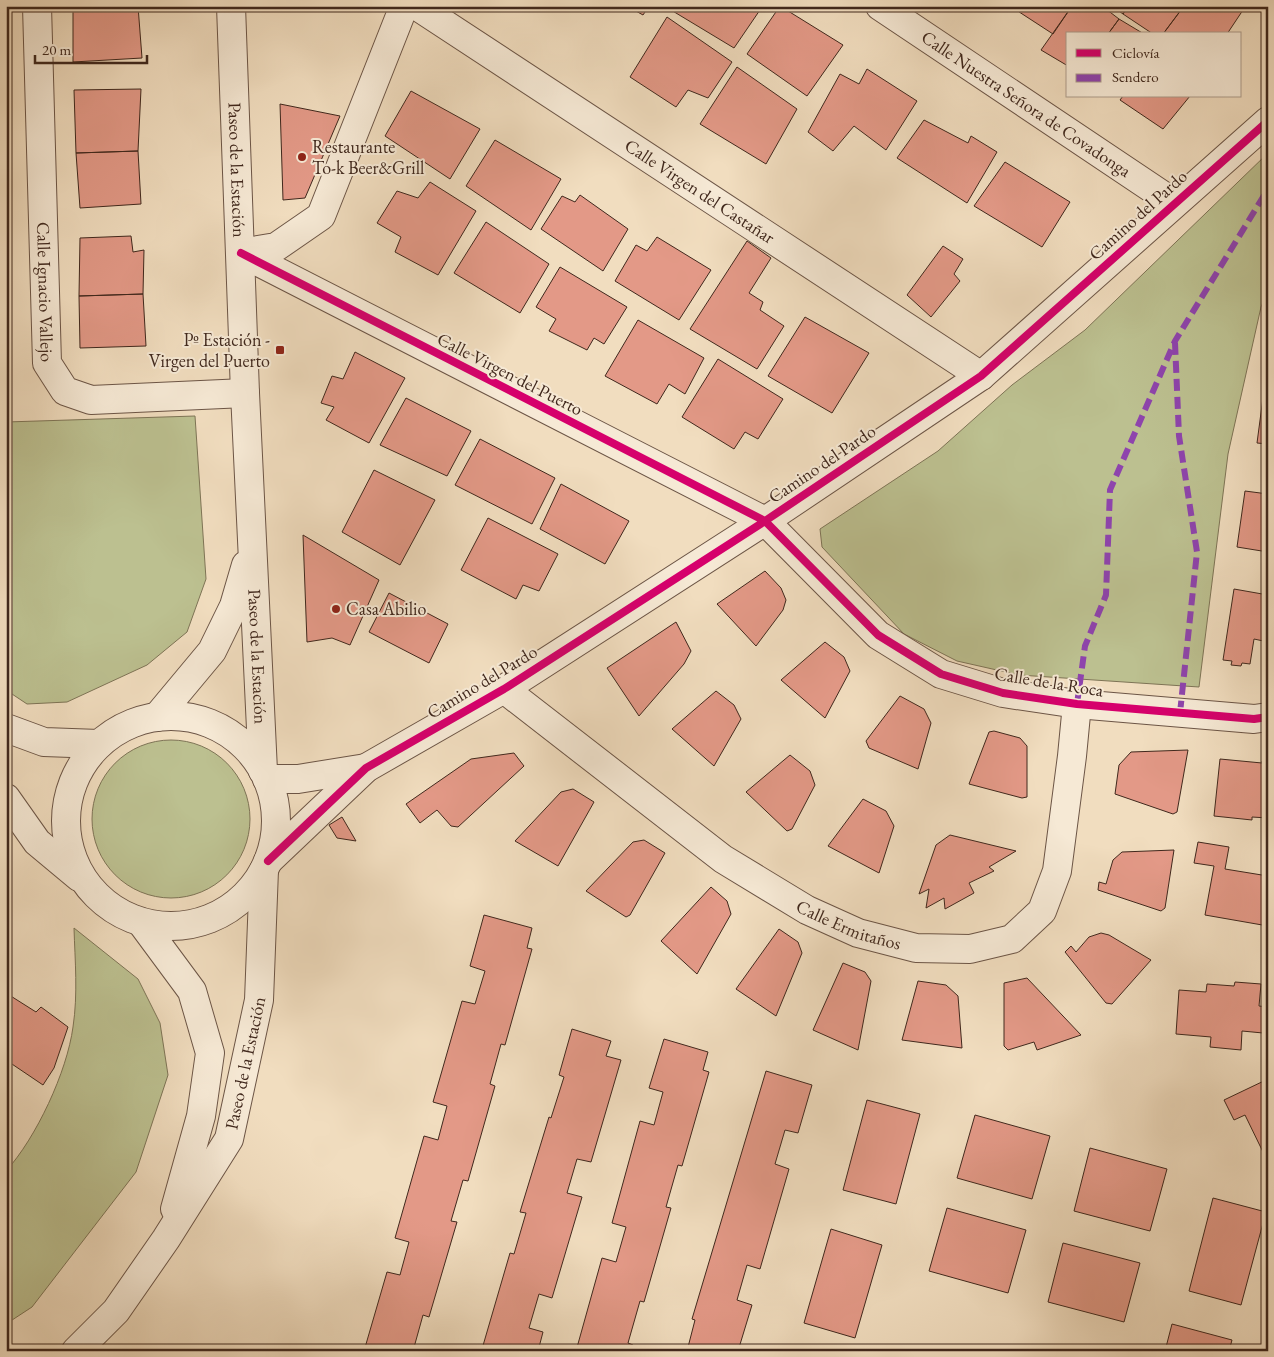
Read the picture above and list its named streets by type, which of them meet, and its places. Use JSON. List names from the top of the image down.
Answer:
{
  "streets": {
    "street": [
      "Calle Nuestra Señora de Covadonga",
      "Paseo de la Estación",
      "Calle Virgen del Castañar",
      "Camino del Pardo",
      "Calle Ignacio Vallejo",
      "Calle Virgen del Puerto",
      "Calle de la Roca",
      "Calle Ermitaños"
    ]
  },
  "crossings": [
    ["Calle Nuestra Señora de Covadonga", "Camino del Pardo"],
    ["Paseo de la Estación", "Camino del Pardo"],
    ["Paseo de la Estación", "Calle Ignacio Vallejo"],
    ["Paseo de la Estación", "Calle Virgen del Puerto"],
    ["Calle Virgen del Castañar", "Camino del Pardo"],
    ["Camino del Pardo", "Calle Virgen del Puerto"],
    ["Camino del Pardo", "Calle de la Roca"],
    ["Camino del Pardo", "Calle Ermitaños"],
    ["Calle Virgen del Puerto", "Calle de la Roca"],
    ["Calle de la Roca", "Calle Ermitaños"]
  ],
  "places": {
    "other": ["Restaurante To-k Beer&Grill", "Casa Abilio"],
    "transit": ["Pº Estación - Virgen del Puerto"]
  },
  "legend": ["Ciclovía", "Sendero"],
  "scale_bar": "20 m"
}
